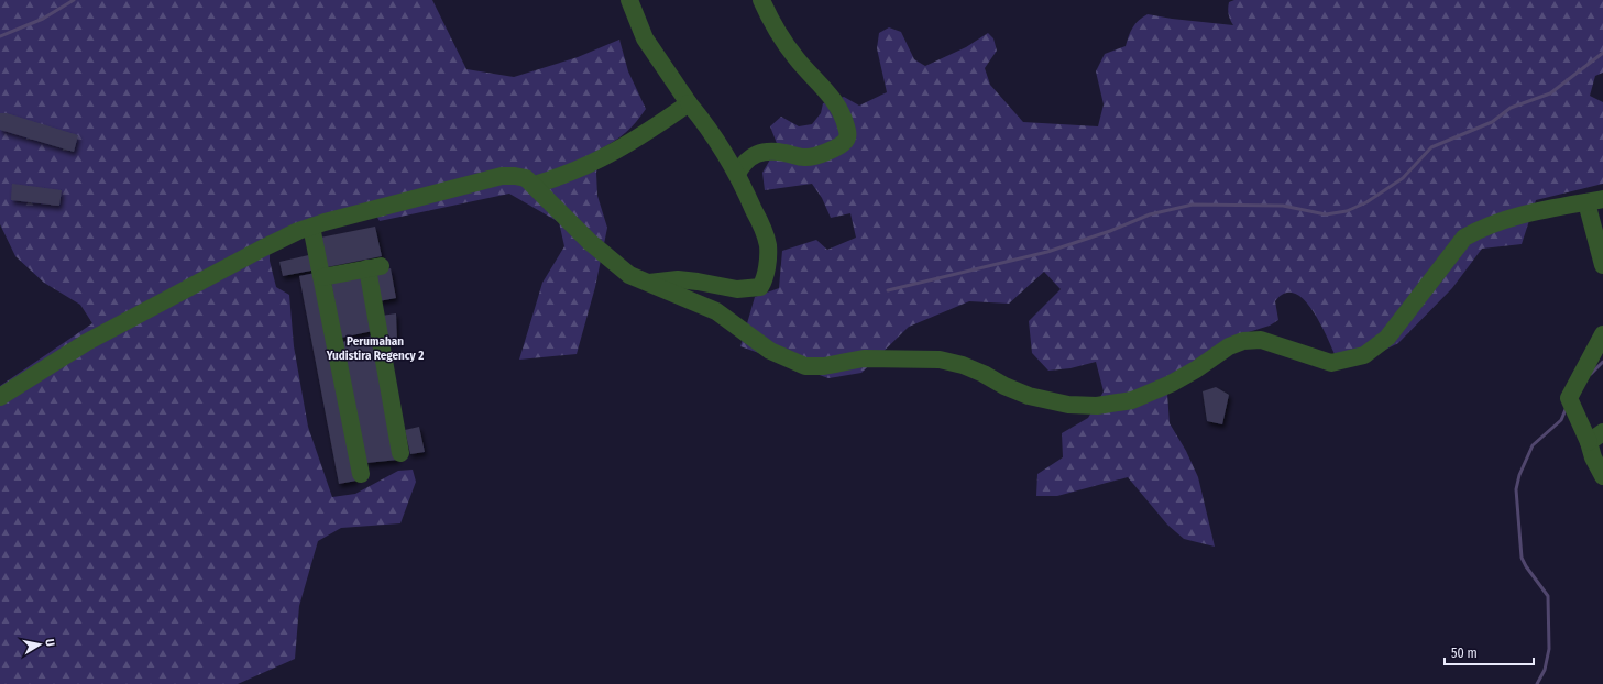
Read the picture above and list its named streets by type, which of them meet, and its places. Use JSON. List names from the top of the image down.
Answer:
{
  "districts": ["Perumahan Yudistira Regency 2"],
  "scale_bar": "50 m",
  "north": "right"
}
